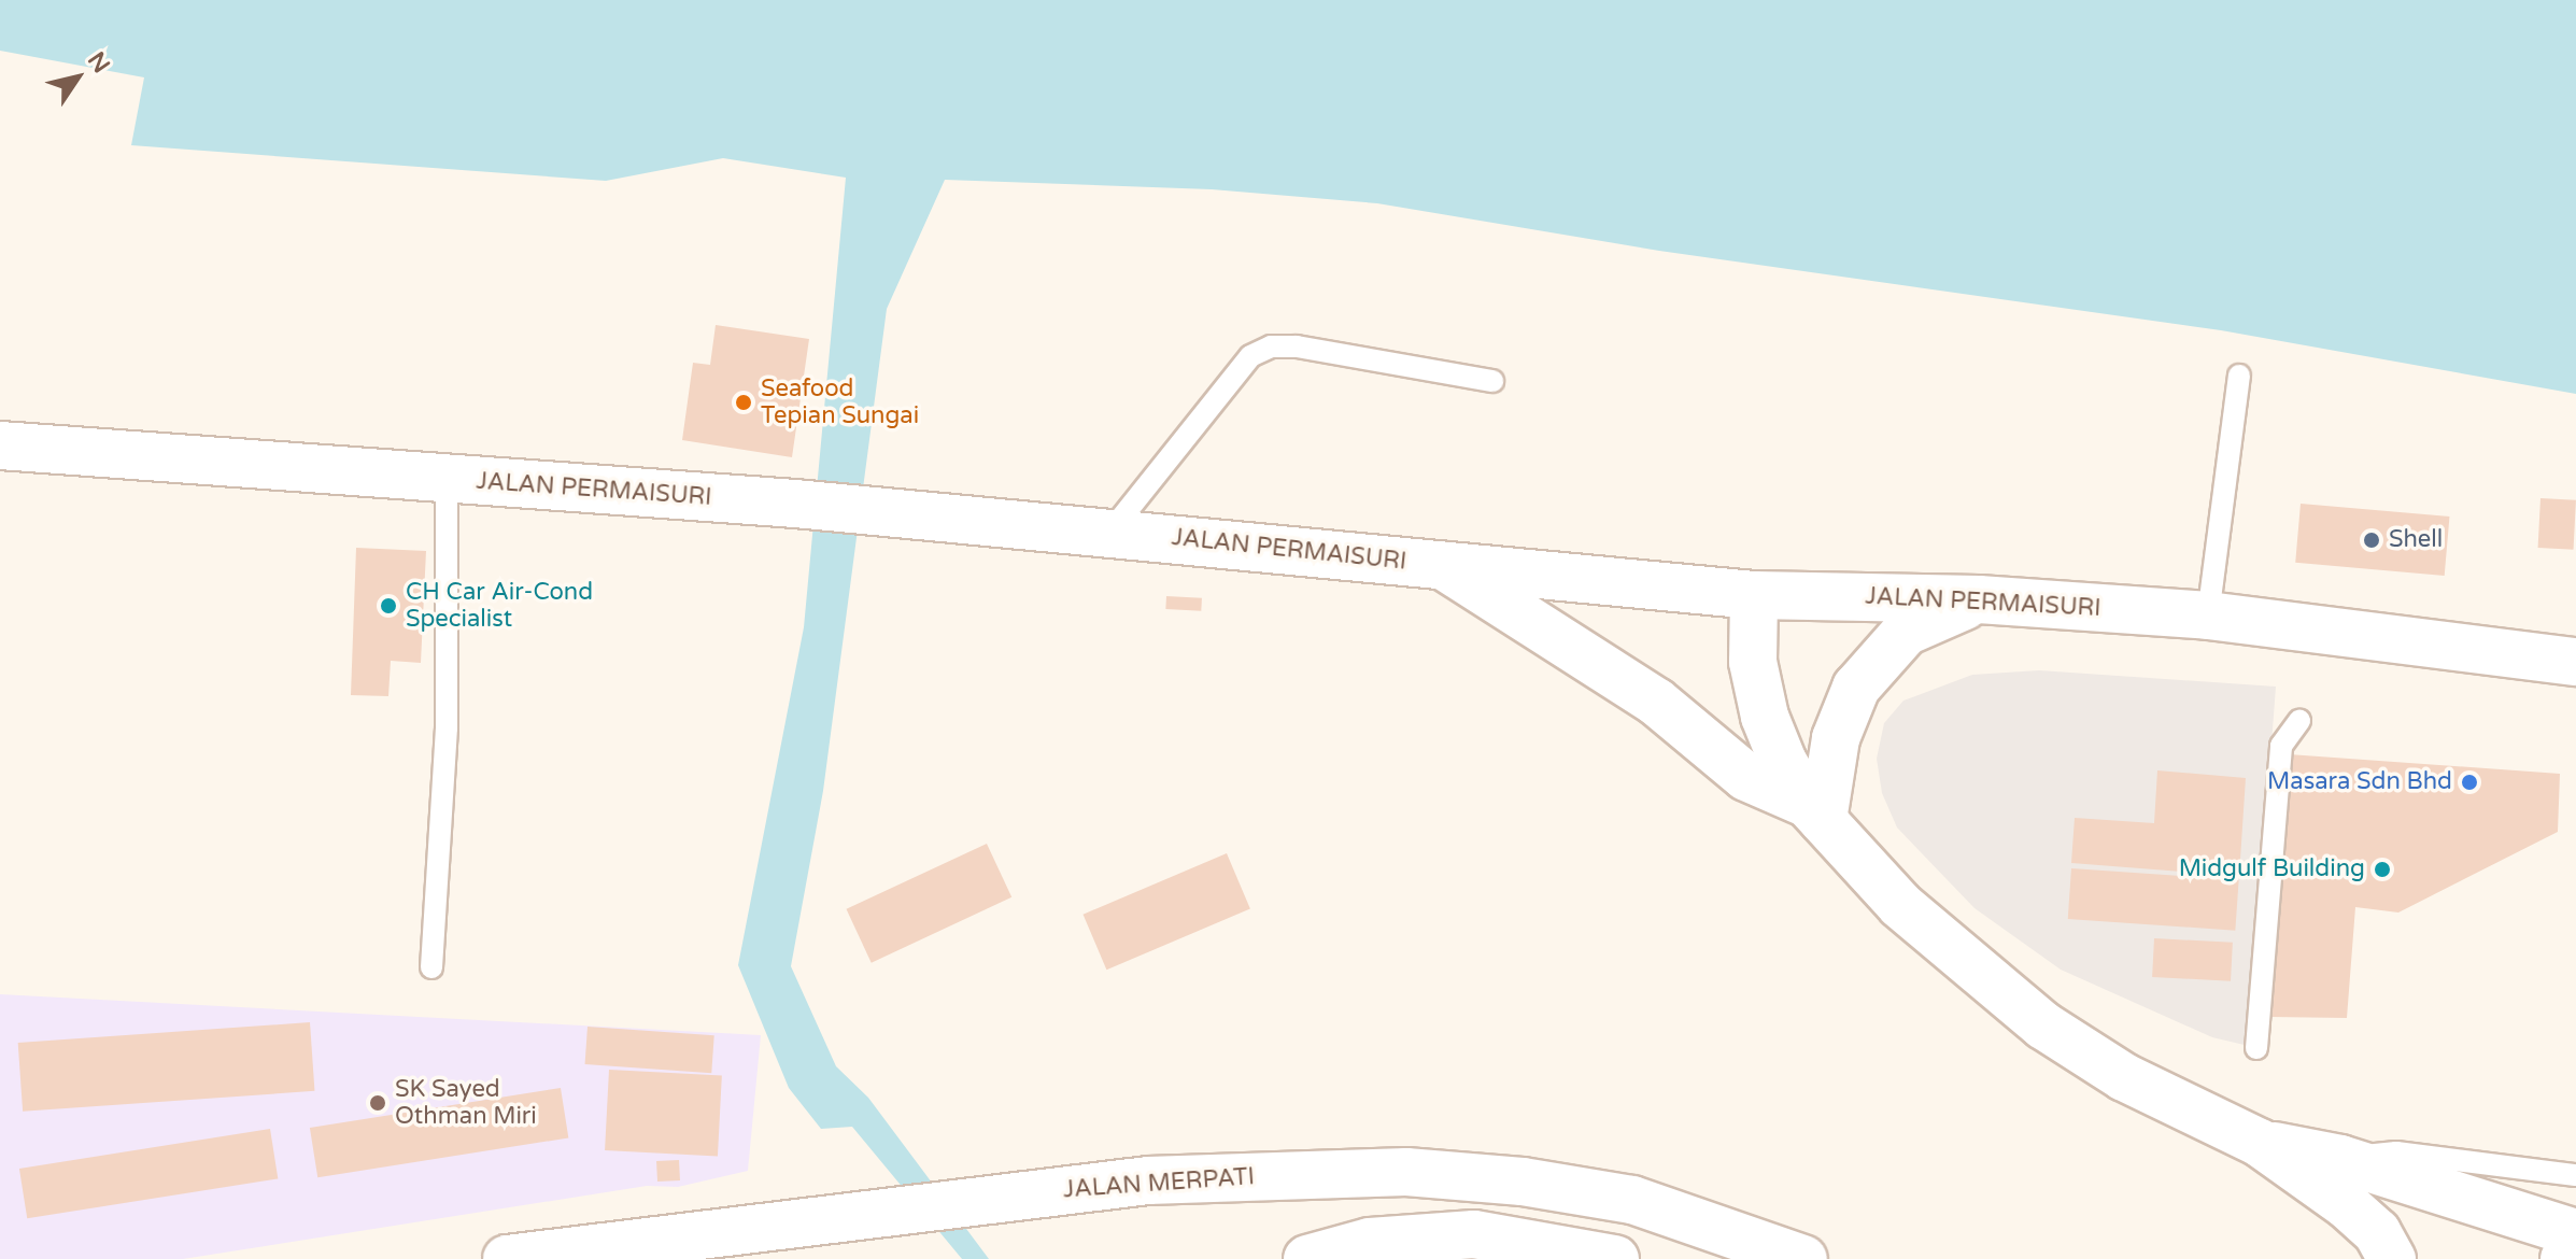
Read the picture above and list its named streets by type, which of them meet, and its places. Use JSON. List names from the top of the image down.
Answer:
{
  "streets": {
    "street": ["JALAN PERMAISURI", "JALAN MERPATI"]
  },
  "places": [
    "Seafood Tepian Sungai",
    "Shell",
    "CH Car Air-Cond Specialist",
    "Masara Sdn Bhd",
    "Midgulf Building",
    "SK Sayed Othman Miri"
  ],
  "north": "top right"
}
